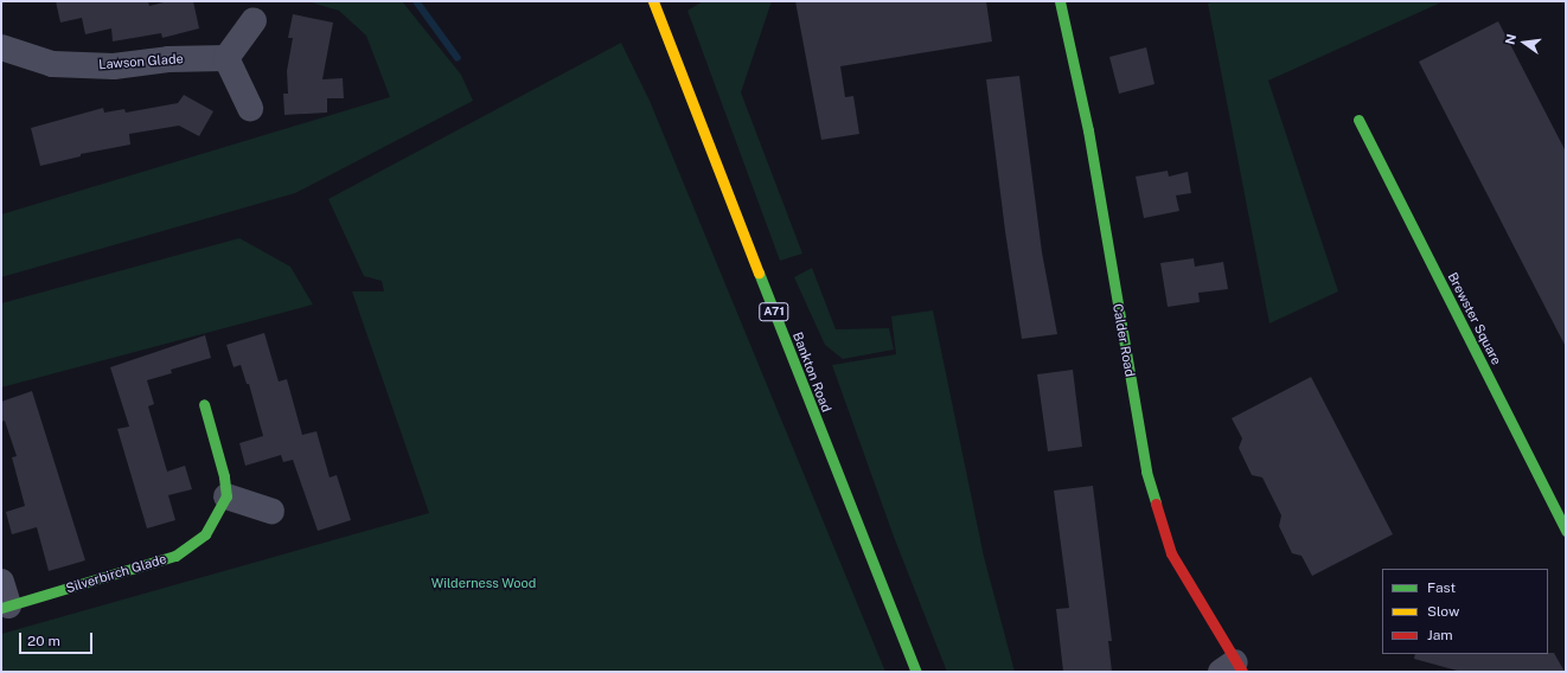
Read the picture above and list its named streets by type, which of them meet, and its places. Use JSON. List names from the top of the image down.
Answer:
{
  "streets": {
    "street": [
      "Lawson Glade",
      "A71",
      "Brewster Square",
      "Calder Road",
      "Bankton Road",
      "Silverbirch Glade"
    ]
  },
  "parks": ["Wilderness Wood"],
  "legend": ["Fast", "Slow", "Jam"],
  "scale_bar": "20 m",
  "north": "left"
}
